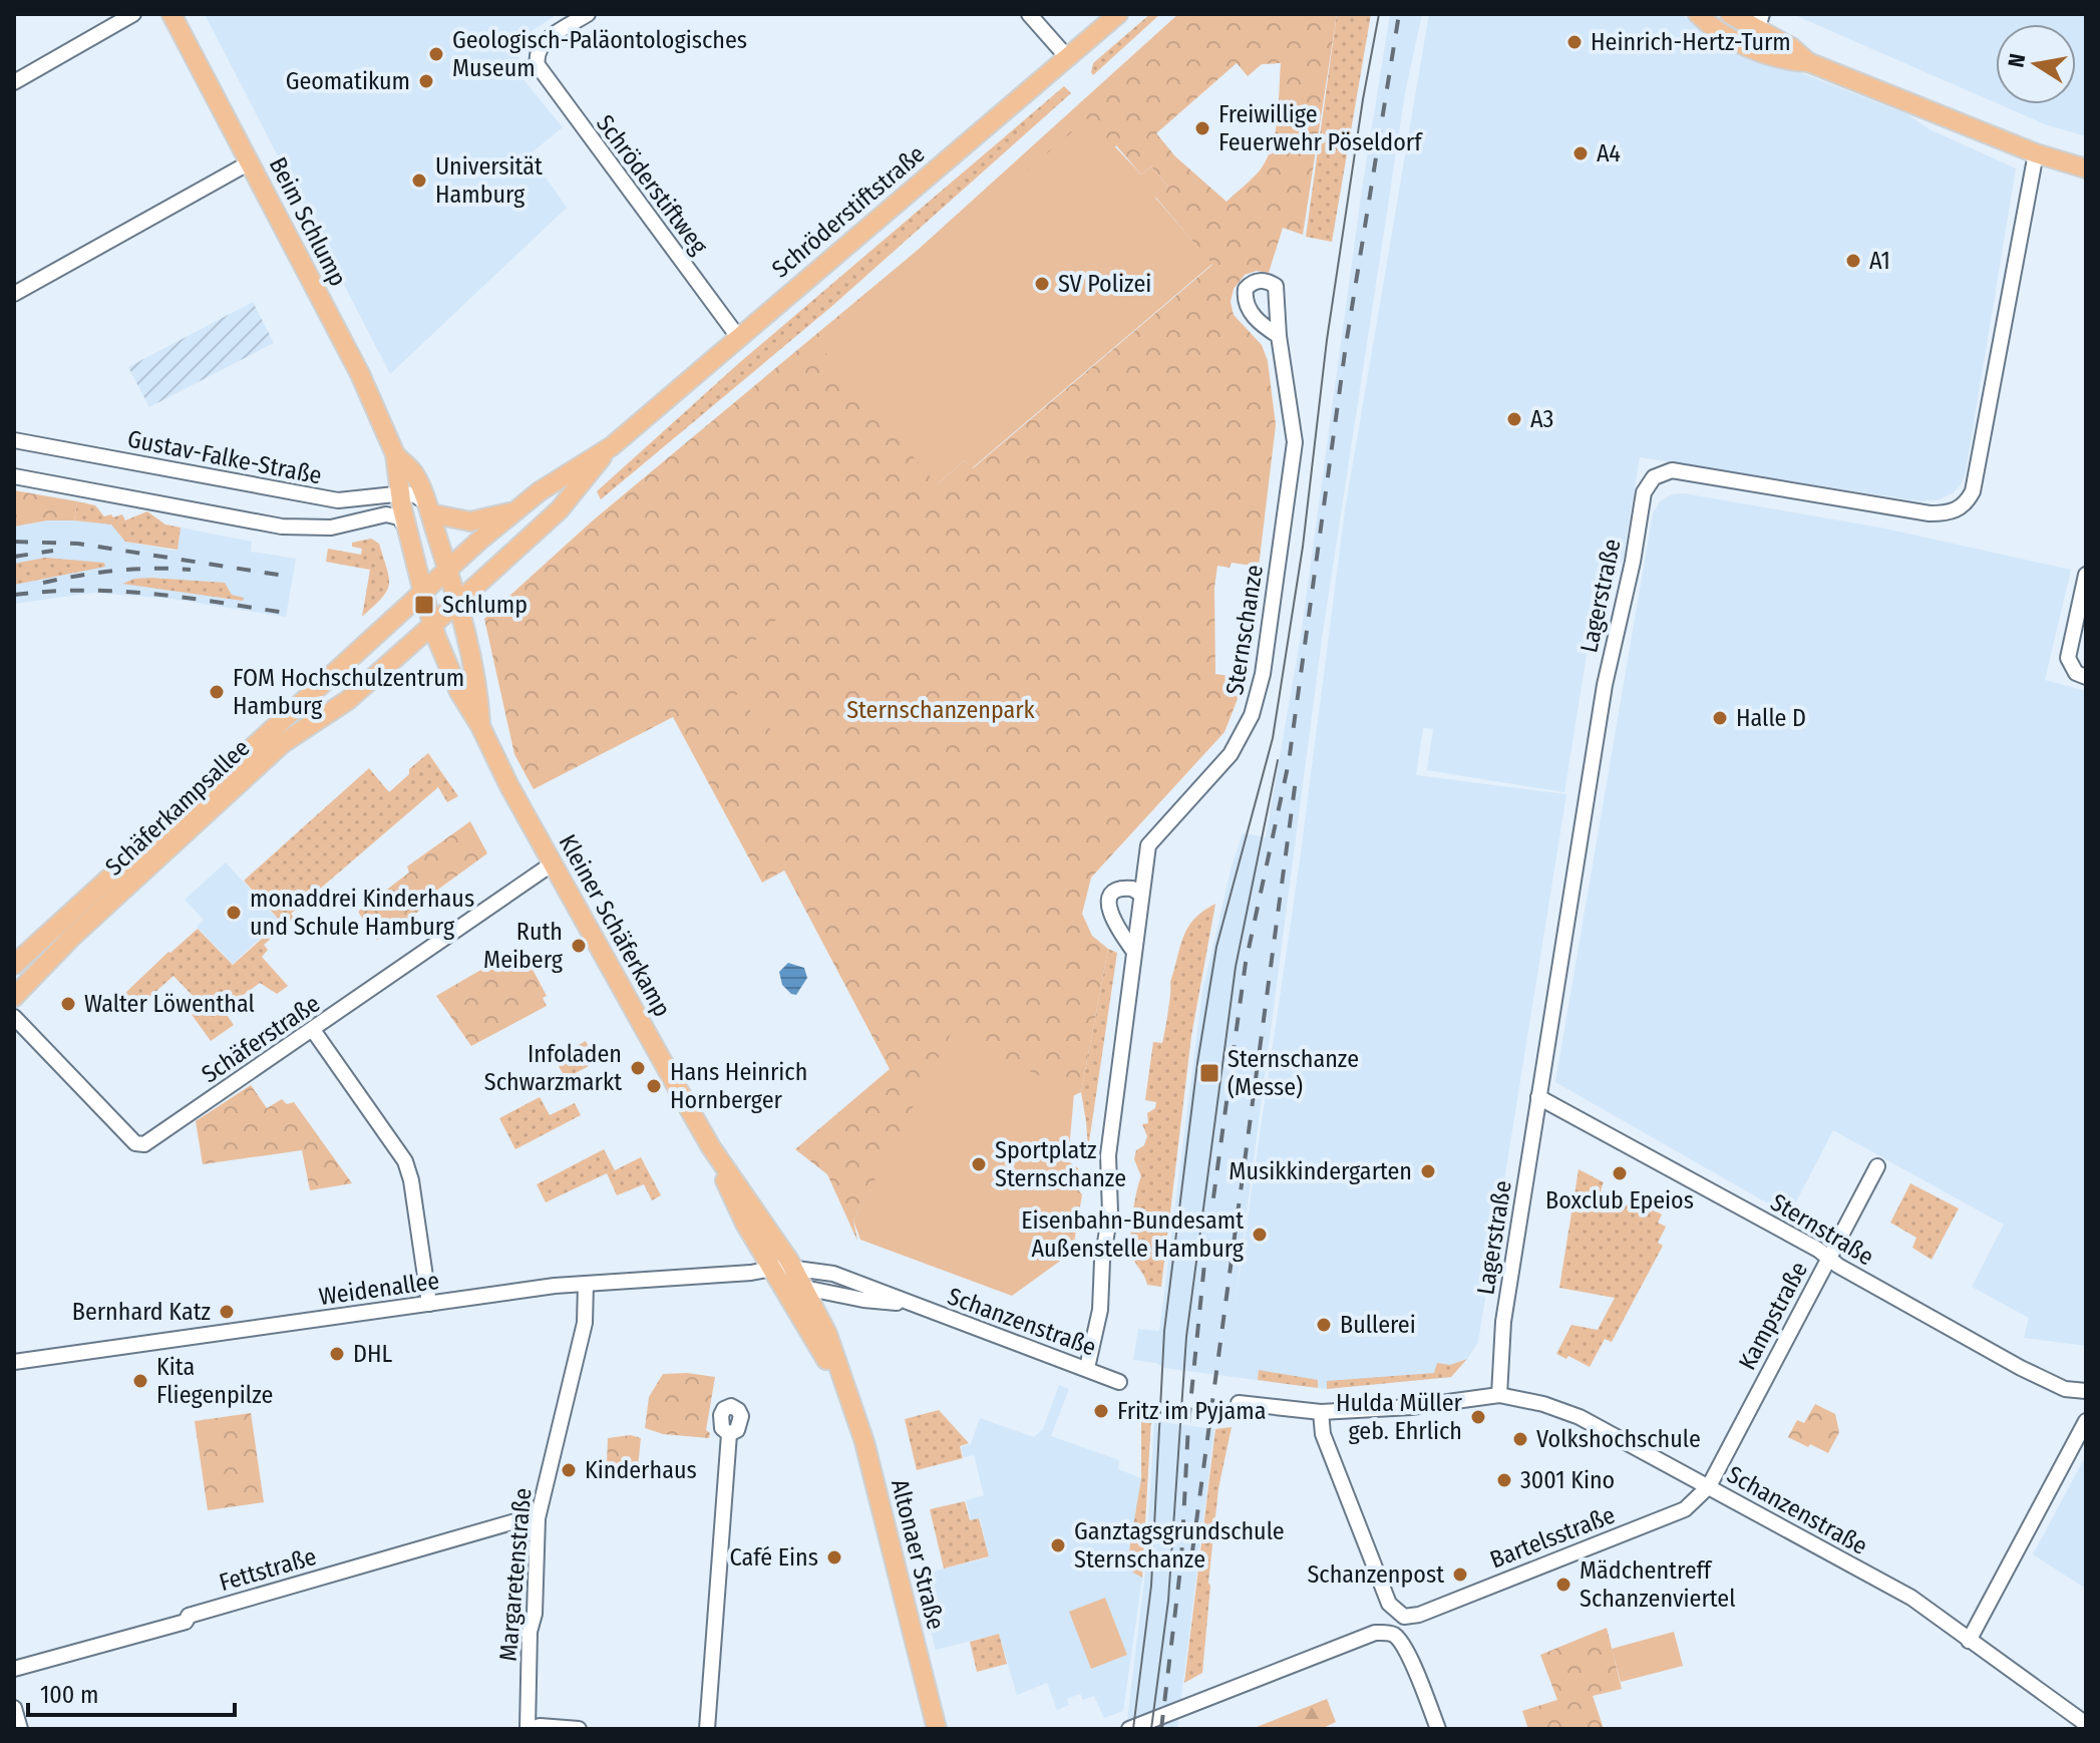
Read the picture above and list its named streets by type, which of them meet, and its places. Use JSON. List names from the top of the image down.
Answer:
{
  "streets": {
    "main road": [
      "Schröderstiftstraße",
      "Beim Schlump",
      "Schäferkampsallee",
      "Kleiner Schäferkamp",
      "Altonaer Straße"
    ],
    "street": [
      "Schröderstiftweg",
      "Gustav-Falke-Straße",
      "Lagerstraße",
      "Sternschanze",
      "Schäferstraße",
      "Sternstraße",
      "Weidenallee",
      "Kampstraße",
      "Schanzenstraße",
      "Bartelsstraße",
      "Fettstraße",
      "Margaretenstraße"
    ]
  },
  "crossings": [
    ["Schröderstiftweg", "Schröderstiftstraße"],
    ["Schröderstiftstraße", "Beim Schlump"],
    ["Schröderstiftstraße", "Schäferkampsallee"],
    ["Schröderstiftstraße", "Kleiner Schäferkamp"],
    ["Beim Schlump", "Gustav-Falke-Straße"],
    ["Beim Schlump", "Schäferkampsallee"],
    ["Beim Schlump", "Kleiner Schäferkamp"],
    ["Lagerstraße", "Sternstraße"],
    ["Lagerstraße", "Schanzenstraße"],
    ["Sternschanze", "Schanzenstraße"],
    ["Schäferkampsallee", "Kleiner Schäferkamp"],
    ["Kleiner Schäferkamp", "Schäferstraße"],
    ["Kleiner Schäferkamp", "Weidenallee"],
    ["Kleiner Schäferkamp", "Schanzenstraße"],
    ["Kleiner Schäferkamp", "Altonaer Straße"],
    ["Sternstraße", "Kampstraße"],
    ["Weidenallee", "Schanzenstraße"],
    ["Weidenallee", "Altonaer Straße"],
    ["Weidenallee", "Margaretenstraße"],
    ["Kampstraße", "Schanzenstraße"],
    ["Kampstraße", "Bartelsstraße"],
    ["Schanzenstraße", "Bartelsstraße"],
    ["Schanzenstraße", "Altonaer Straße"],
    ["Fettstraße", "Margaretenstraße"]
  ],
  "parks": ["Sternschanzenpark"],
  "places": {
    "other": [
      "Heinrich-Hertz-Turm",
      "Geologisch-Paläontologisches Museum",
      "Geomatikum",
      "Freiwillige Feuerwehr Pöseldorf",
      "A4",
      "Universität Hamburg",
      "A1",
      "SV Polizei",
      "A3",
      "FOM Hochschulzentrum Hamburg",
      "Halle D",
      "monaddrei Kinderhaus und Schule Hamburg",
      "Ruth Meiberg",
      "Walter Löwenthal",
      "Infoladen Schwarzmarkt",
      "Hans Heinrich Hornberger",
      "Sportplatz Sternschanze",
      "Musikkindergarten",
      "Boxclub Epeios",
      "Eisenbahn-Bundesamt Außenstelle Hamburg",
      "Bernhard Katz",
      "Bullerei",
      "DHL",
      "Kita Fliegenpilze",
      "Fritz im Pyjama",
      "Hulda Müller geb. Ehrlich",
      "Volkshochschule",
      "Kinderhaus",
      "3001 Kino",
      "Ganztagsgrundschule Sternschanze",
      "Café Eins",
      "Schanzenpost",
      "Mädchentreff Schanzenviertel"
    ],
    "transit": ["Schlump", "Sternschanze (Messe)"]
  },
  "scale_bar": "100 m",
  "north": "left"
}
